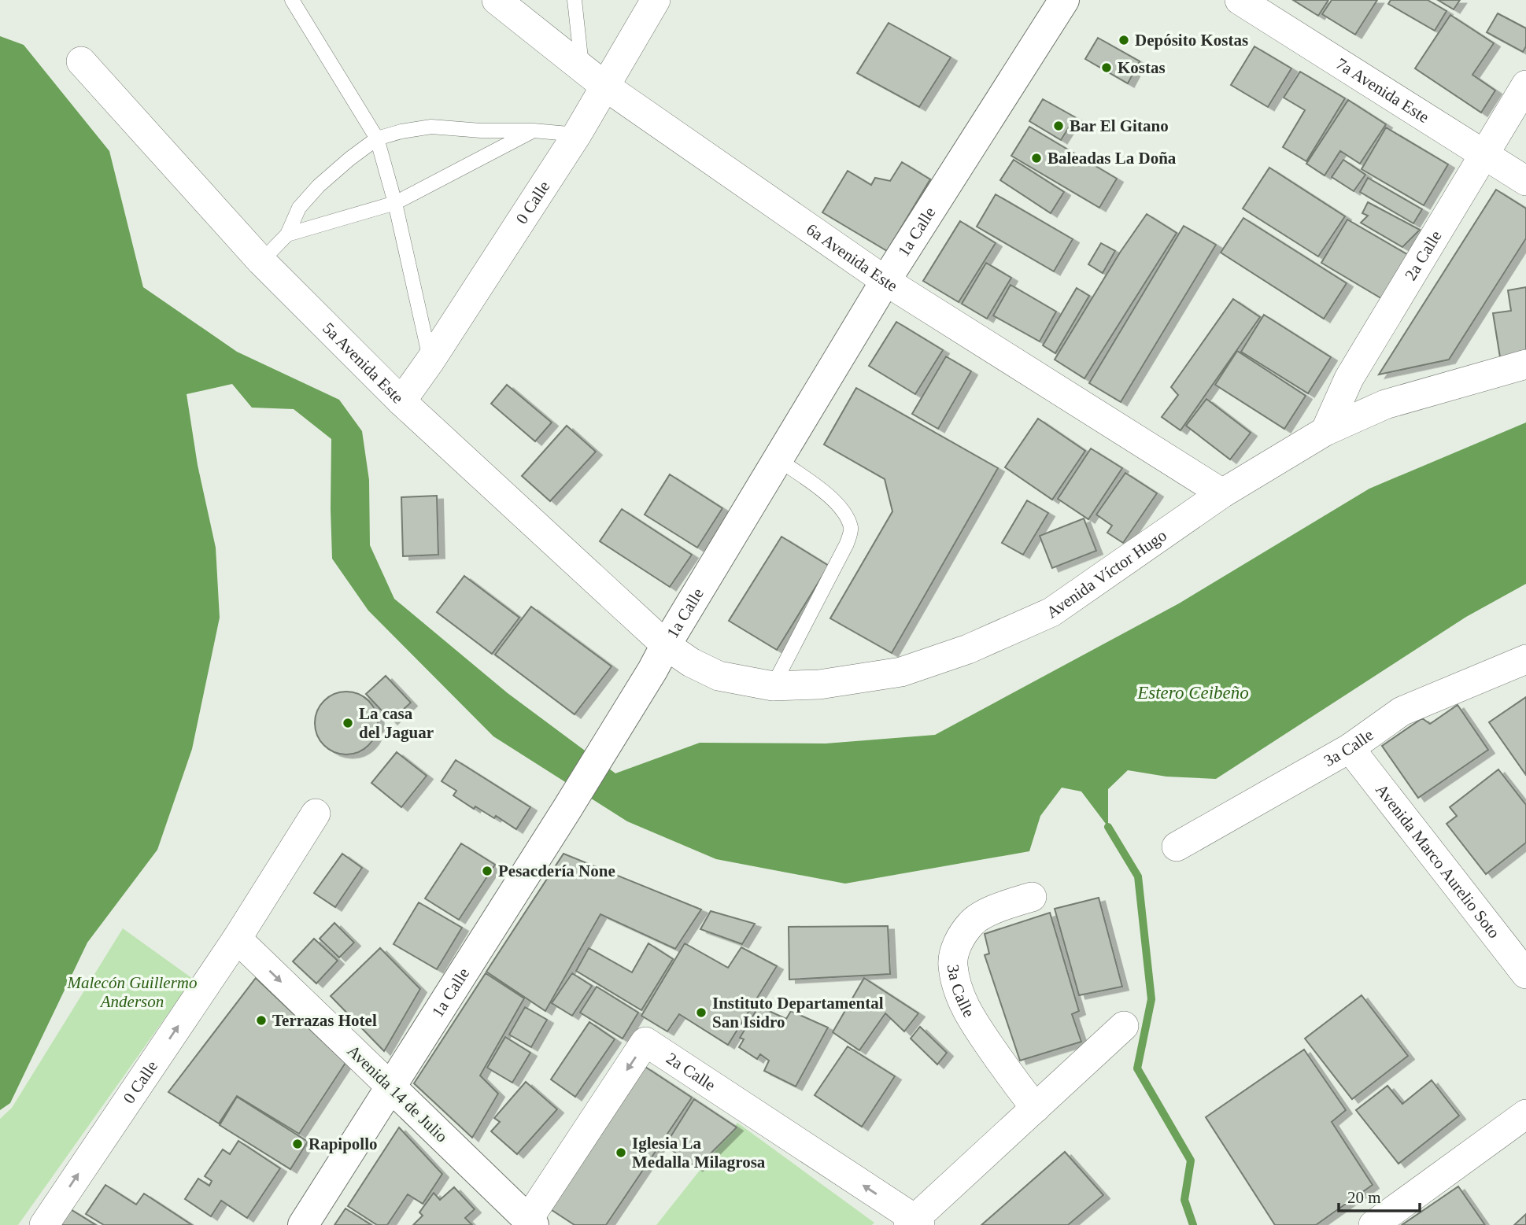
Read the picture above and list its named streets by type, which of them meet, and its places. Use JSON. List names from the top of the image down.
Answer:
{
  "streets": {
    "street": [
      "7a Avenida Este",
      "0 Calle",
      "1a Calle",
      "2a Calle",
      "6a Avenida Este",
      "5a Avenida Este",
      "Avenida Víctor Hugo",
      "3a Calle",
      "Avenida Marco Aurelio Soto",
      "Avenida 14 de Julio"
    ]
  },
  "crossings": [
    ["7a Avenida Este", "2a Calle"],
    ["0 Calle", "6a Avenida Este"],
    ["0 Calle", "5a Avenida Este"],
    ["0 Calle", "Avenida 14 de Julio"],
    ["1a Calle", "6a Avenida Este"],
    ["1a Calle", "5a Avenida Este"],
    ["1a Calle", "Avenida Víctor Hugo"],
    ["1a Calle", "Avenida 14 de Julio"],
    ["2a Calle", "Avenida Víctor Hugo"],
    ["2a Calle", "Avenida 14 de Julio"],
    ["6a Avenida Este", "Avenida Víctor Hugo"],
    ["5a Avenida Este", "Avenida Víctor Hugo"],
    ["3a Calle", "Avenida Marco Aurelio Soto"]
  ],
  "one_way": ["0 Calle", "Avenida 14 de Julio"],
  "water": ["Estero Ceibeño"],
  "parks": ["Malecón Guillermo Anderson"],
  "places": [
    "Depósito Kostas",
    "Kostas",
    "Bar El Gitano",
    "Baleadas La Doña",
    "La casa del Jaguar",
    "Pesacdería None",
    "Instituto Departamental San Isidro",
    "Terrazas Hotel",
    "Rapipollo",
    "Iglesia La Medalla Milagrosa"
  ],
  "scale_bar": "20 m"
}
